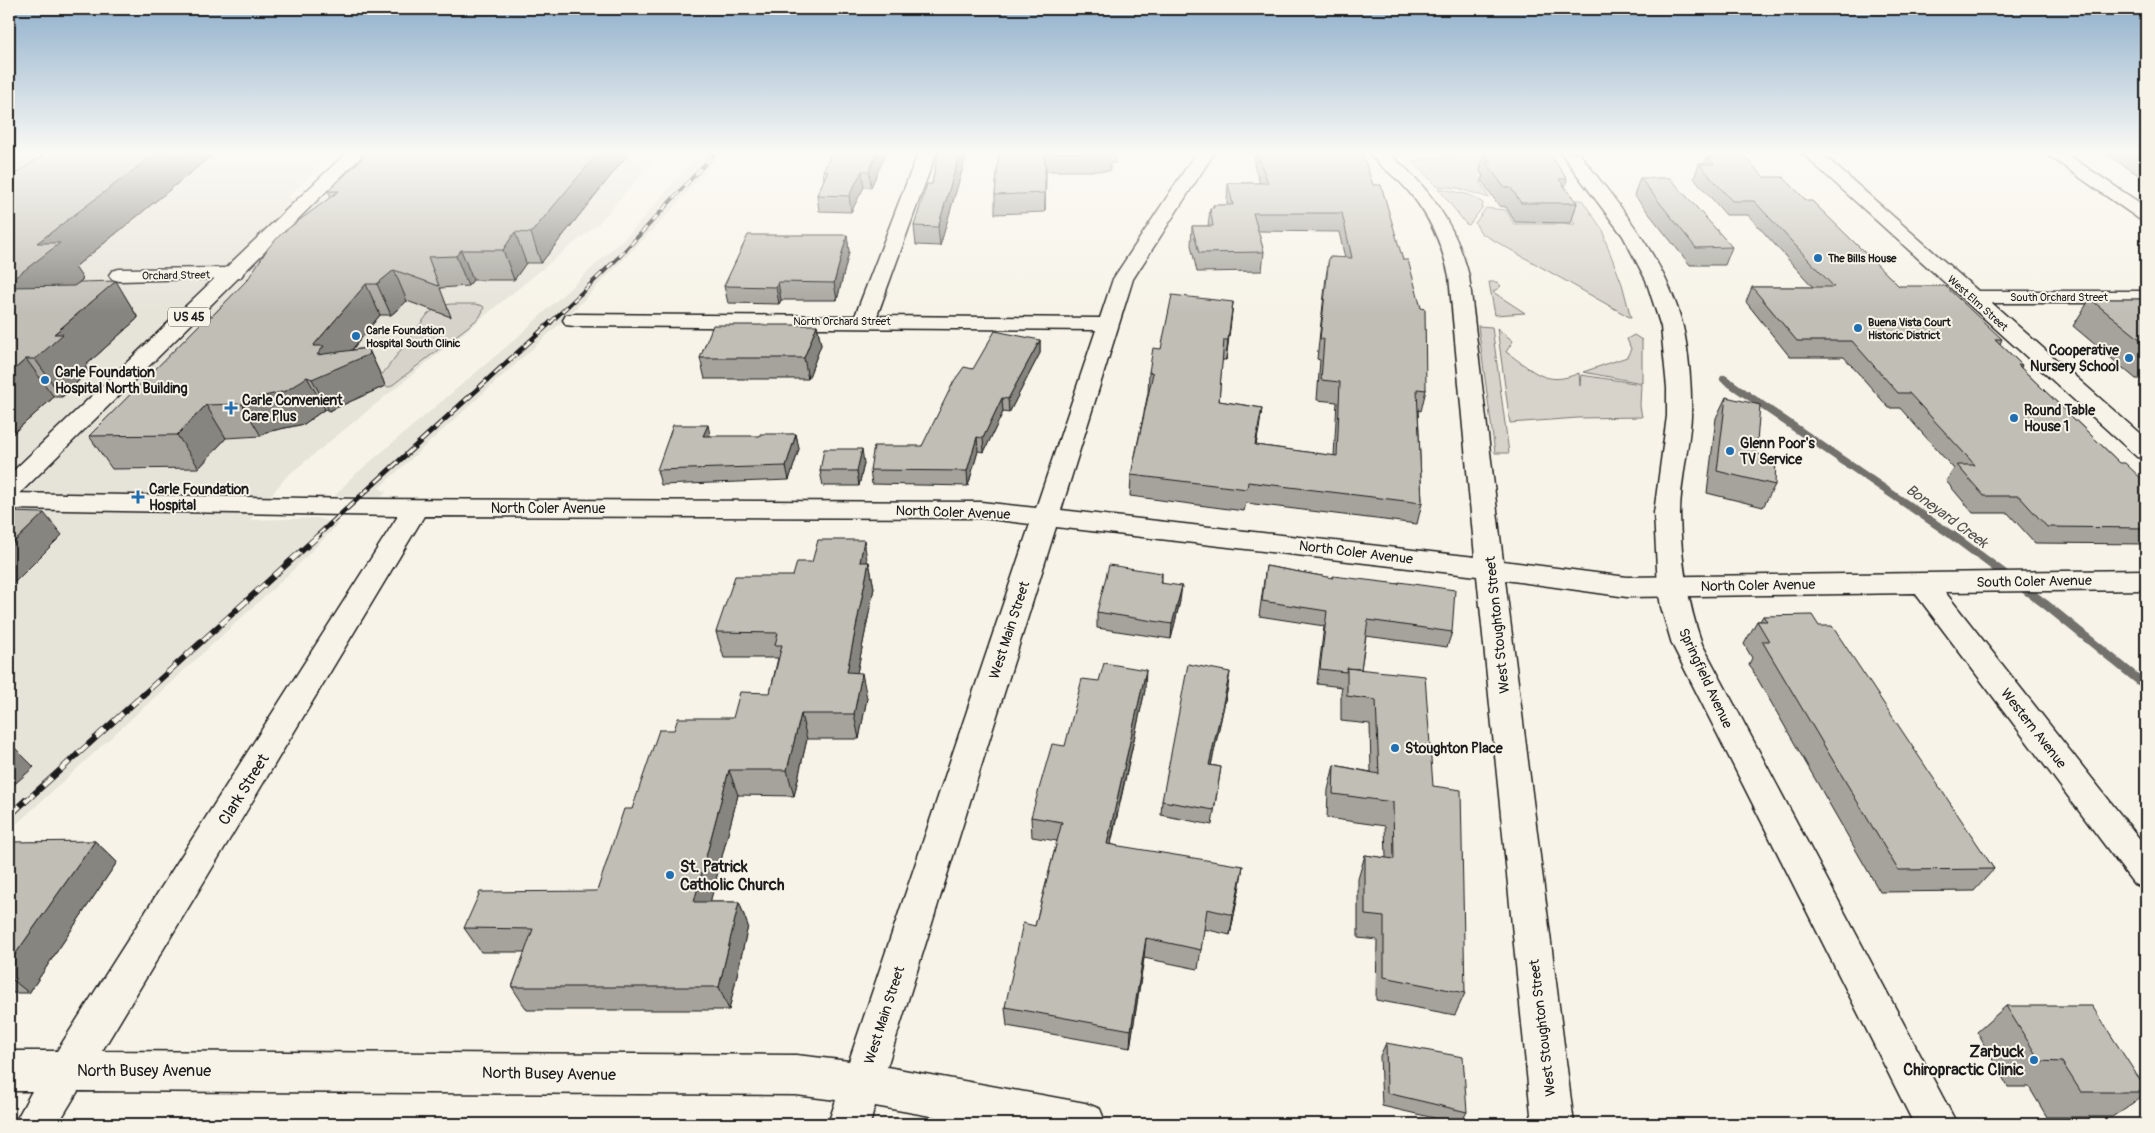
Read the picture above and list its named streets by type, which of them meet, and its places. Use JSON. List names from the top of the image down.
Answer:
{
  "streets": {
    "street": [
      "Orchard Street",
      "South Orchard Street",
      "West Elm Street",
      "US 45",
      "North Orchard Street",
      "North Coler Avenue",
      "South Coler Avenue",
      "West Stoughton Street",
      "West Main Street",
      "Springfield Avenue",
      "Western Avenue",
      "Clark Street",
      "North Busey Avenue"
    ]
  },
  "crossings": [
    ["Orchard Street", "US 45"],
    ["South Orchard Street", "West Elm Street"],
    ["North Orchard Street", "West Main Street"],
    ["North Coler Avenue", "South Coler Avenue"],
    ["North Coler Avenue", "West Stoughton Street"],
    ["North Coler Avenue", "West Main Street"],
    ["North Coler Avenue", "Springfield Avenue"],
    ["North Coler Avenue", "Western Avenue"],
    ["North Coler Avenue", "Clark Street"],
    ["South Coler Avenue", "Western Avenue"],
    ["West Main Street", "North Busey Avenue"],
    ["Clark Street", "North Busey Avenue"]
  ],
  "water": ["Boneyard Creek"],
  "places": {
    "other": [
      "The Bills House",
      "Buena Vista Court Historic District",
      "Carle Foundation Hospital South Clinic",
      "Cooperative Nursery School",
      "Carle Foundation Hospital North Building",
      "Round Table House 1",
      "Glenn Poor's TV Service",
      "Stoughton Place",
      "St. Patrick Catholic Church",
      "Zarbuck Chiropractic Clinic"
    ],
    "health": ["Carle Convenient Care Plus", "Carle Foundation Hospital"]
  }
}
